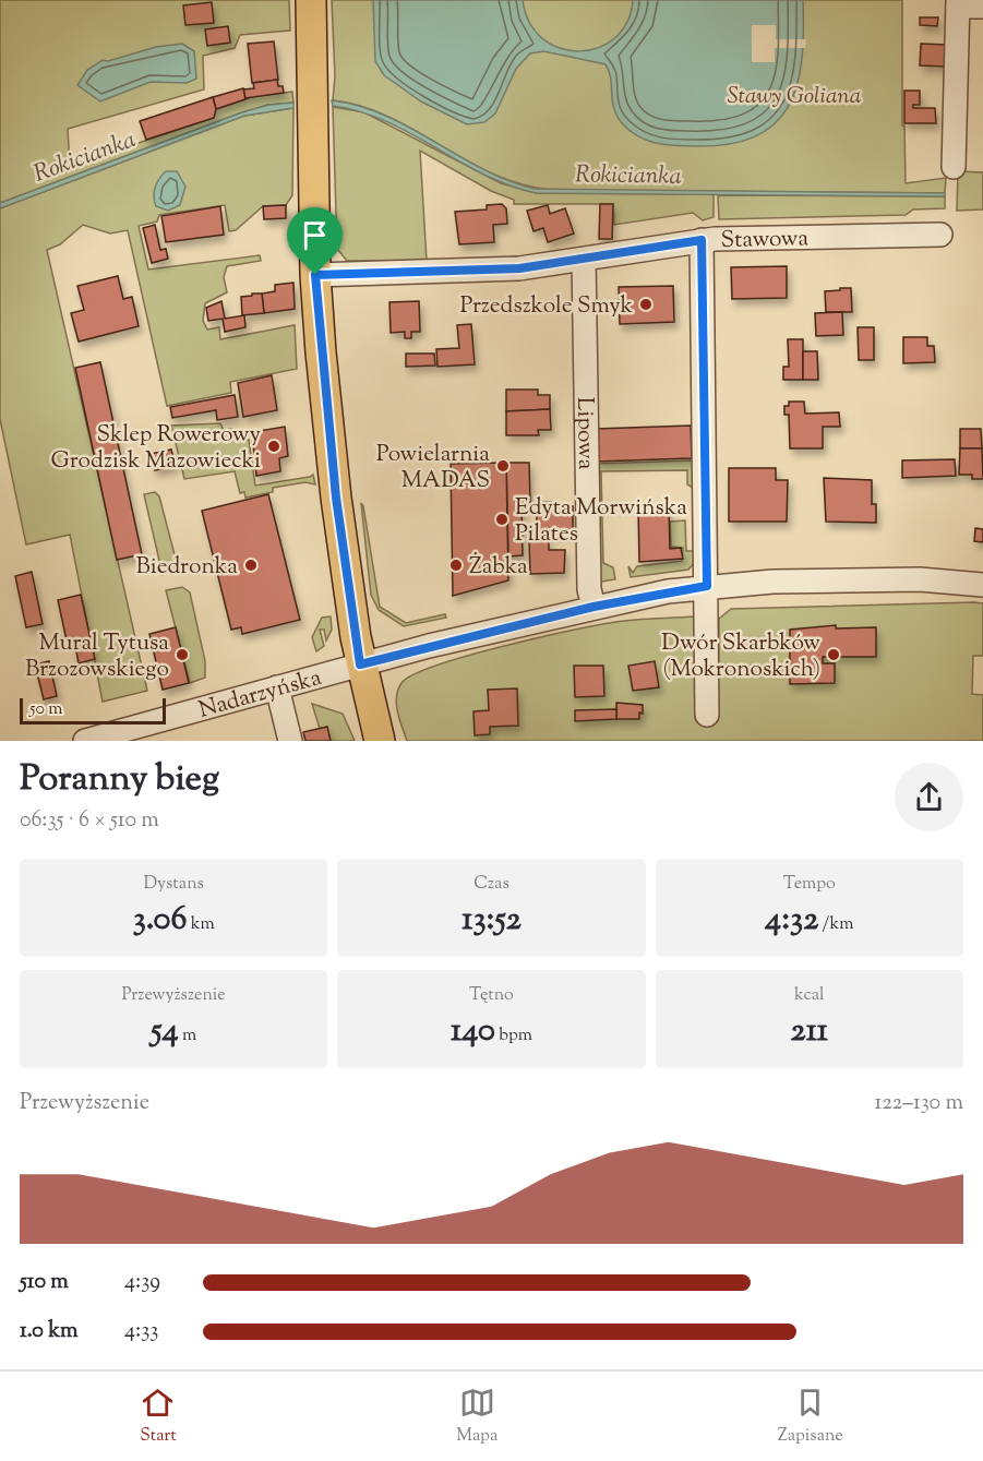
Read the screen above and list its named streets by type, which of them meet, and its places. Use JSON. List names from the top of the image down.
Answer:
{
  "streets": {
    "street": ["Stawowa", "Lipowa", "Nadarzyńska"]
  },
  "crossings": [
    ["Stawowa", "Lipowa"],
    ["Lipowa", "Nadarzyńska"]
  ],
  "water": ["Rokicianka"],
  "parks": ["Stawy Goliana"],
  "places": [
    "Przedszkole Smyk",
    "Sklep Rowerowy Grodzisk Mazowiecki",
    "Powielarnia MADAS",
    "Edyta Morwińska Pilates",
    "Biedronka",
    "Żabka",
    "Mural Tytusa Brzozowskiego",
    "Dwór Skarbków (Mokronoskich)"
  ],
  "scale_bar": "50 m",
  "page": {
    "scale": "50 m",
    "heading": ["Poranny bieg", "06:35 · 6 × 510 m"],
    "stats": [
      ["Dystans", "3.06 km"],
      ["Czas", "13:52"],
      ["Tempo", "4:32 /km"],
      ["Przewyższenie", "54 m"],
      ["Tętno", "140 bpm"],
      ["kcal", "211"]
    ],
    "chart": ["Przewyższenie", "122–130 m"],
    "list": [
      {
        "name": "510 m",
        "note": "4:39"
      },
      {
        "name": "1.0 km",
        "note": "4:33"
      }
    ],
    "tabs": ["Start", "Mapa", "Zapisane"]
  }
}
